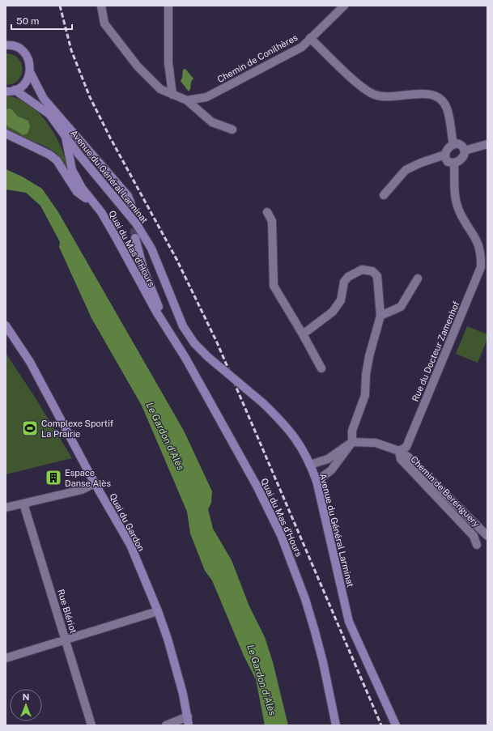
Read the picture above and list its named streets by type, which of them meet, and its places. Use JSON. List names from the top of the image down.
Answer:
{
  "streets": {
    "main road": ["Avenue du Général Larminat", "Quai du Mas d'Hours", "Quai du Gardon"],
    "street": [
      "Chemin de Conilhères",
      "Rue du Docteur Zamenhof",
      "Chemin de Berenguery",
      "Rue Blériot"
    ]
  },
  "crossings": [
    ["Avenue du Général Larminat", "Quai du Mas d'Hours"],
    ["Rue du Docteur Zamenhof", "Chemin de Berenguery"]
  ],
  "water": ["Le Gardon d'Alès"],
  "places": {
    "sports": ["Complexe Sportif La Prairie"],
    "building": ["Espace Danse Alès"]
  },
  "scale_bar": "50 m",
  "north": "top"
}
